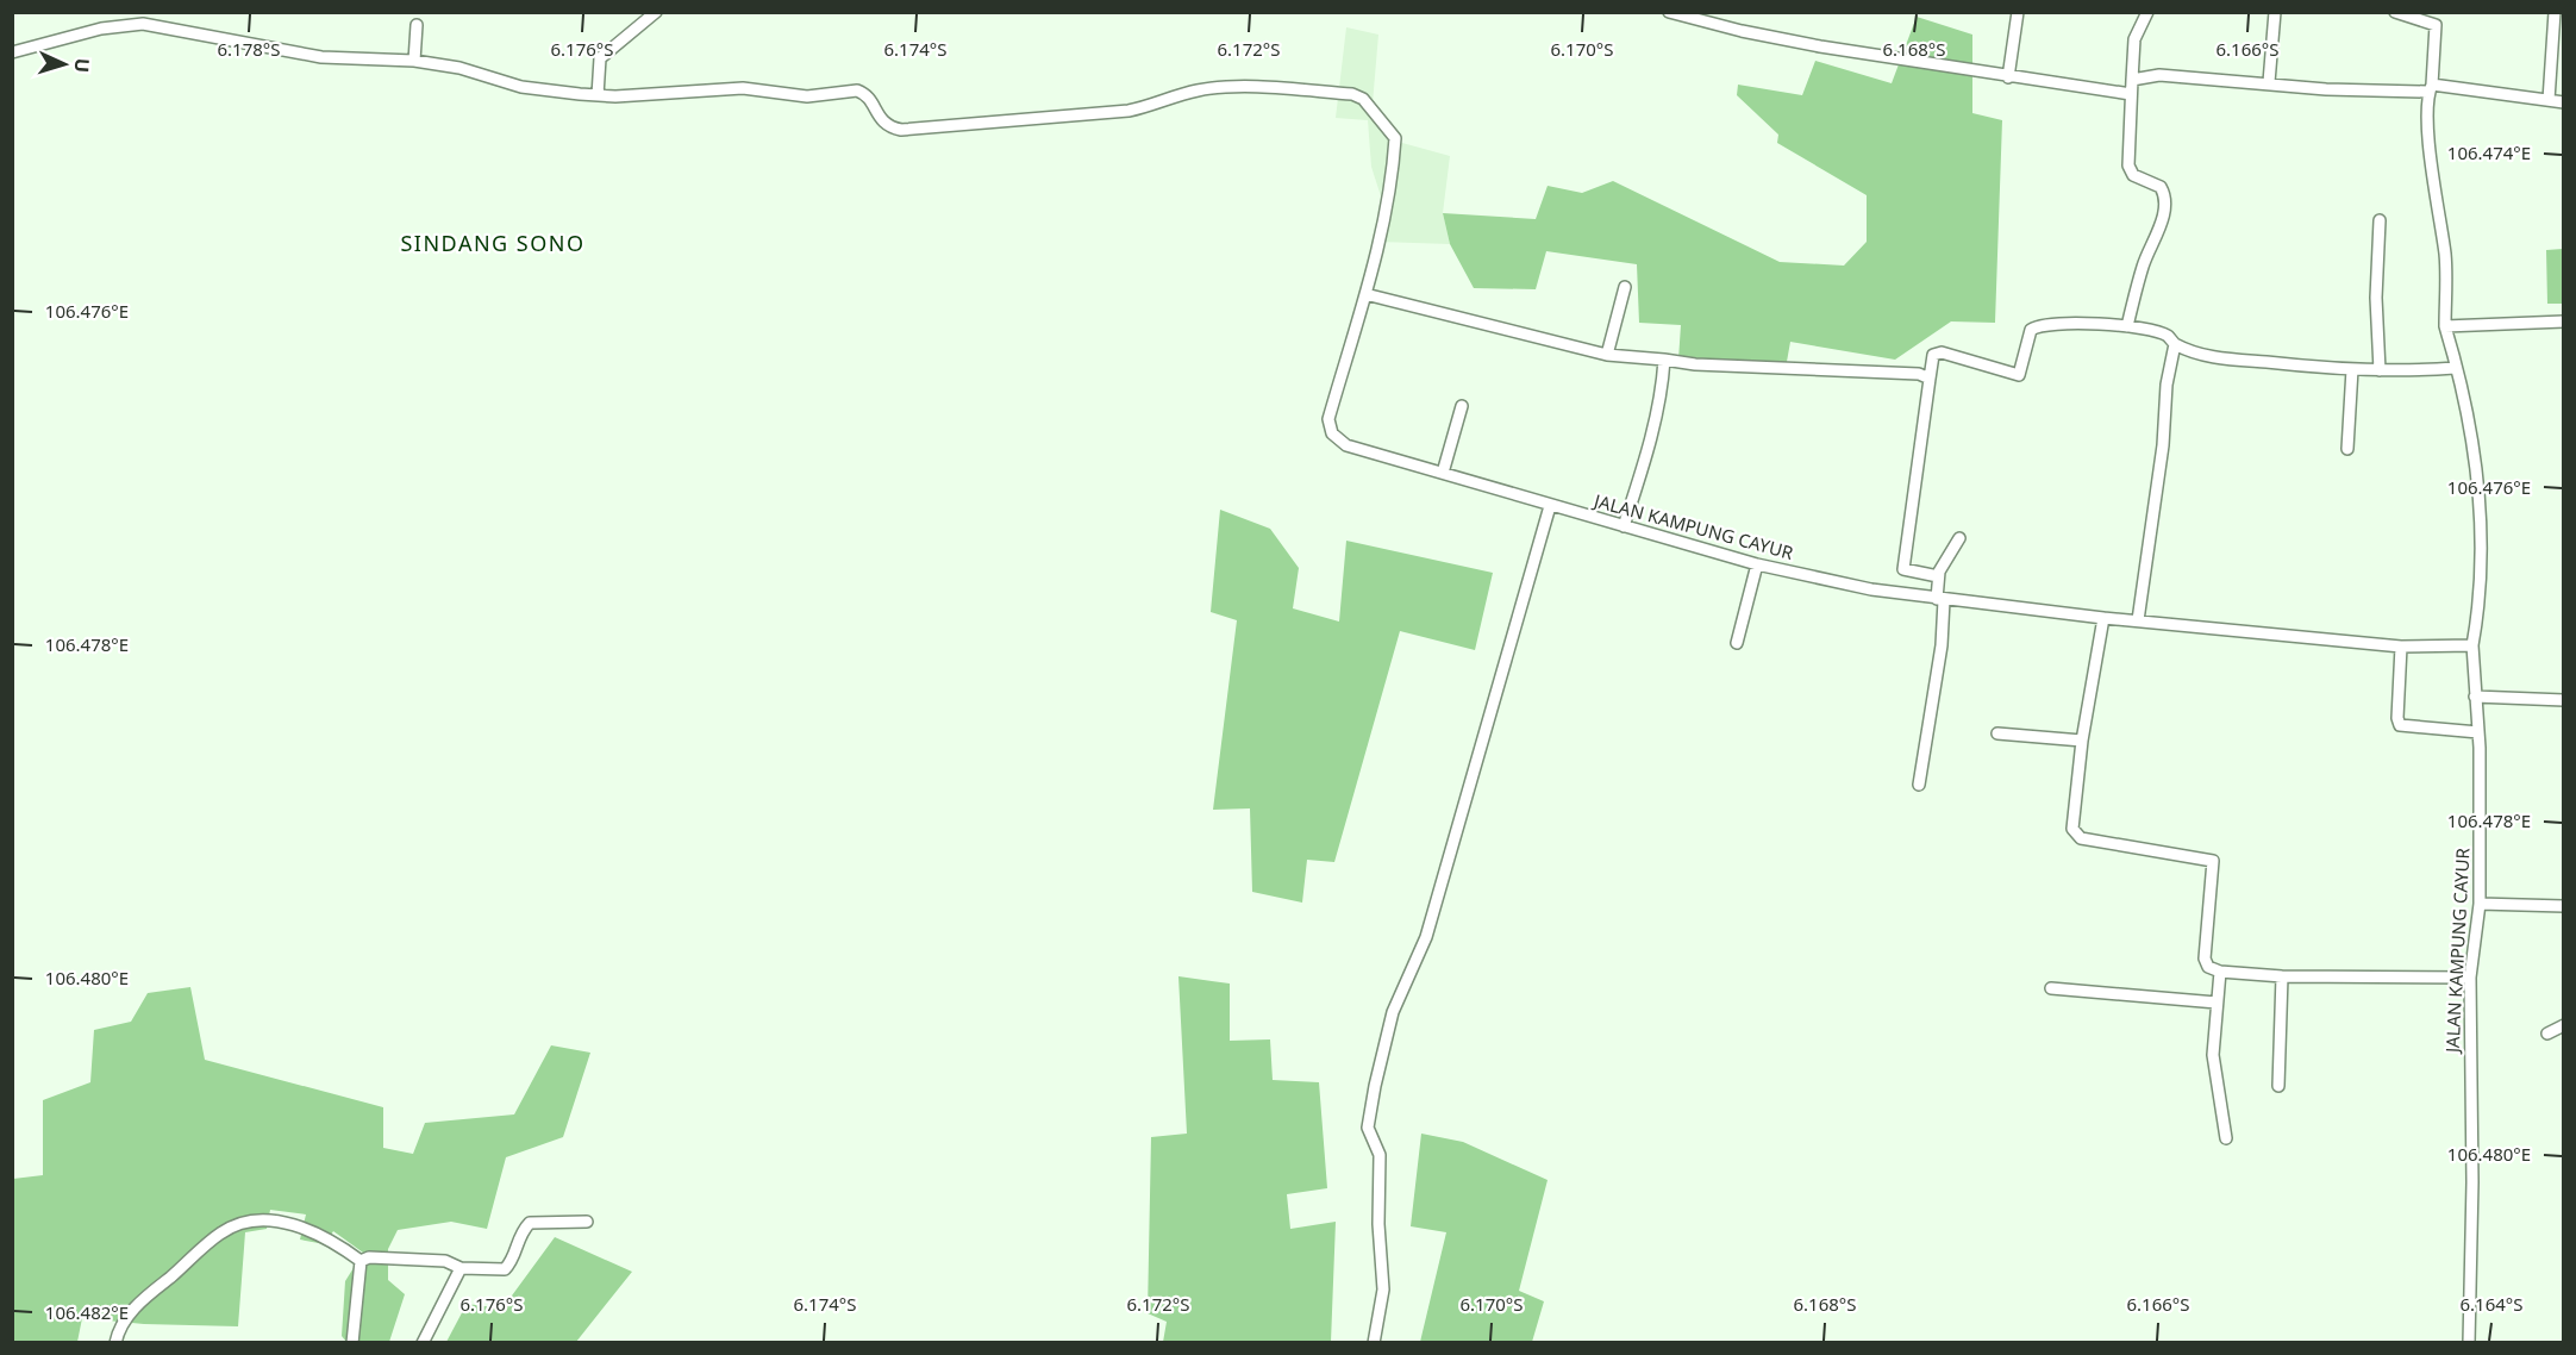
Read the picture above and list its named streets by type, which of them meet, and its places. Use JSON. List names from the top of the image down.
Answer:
{
  "streets": {
    "street": ["JALAN KAMPUNG CAYUR"]
  },
  "districts": ["SINDANG SONO"],
  "north": "right",
  "coordinates": [
    "6.178°S",
    "6.176°S",
    "6.174°S",
    "6.172°S",
    "6.170°S",
    "6.168°S",
    "6.166°S",
    "106.474°E",
    "106.476°E",
    "106.478°E",
    "106.480°E",
    "6.164°S",
    "106.482°E"
  ]
}
